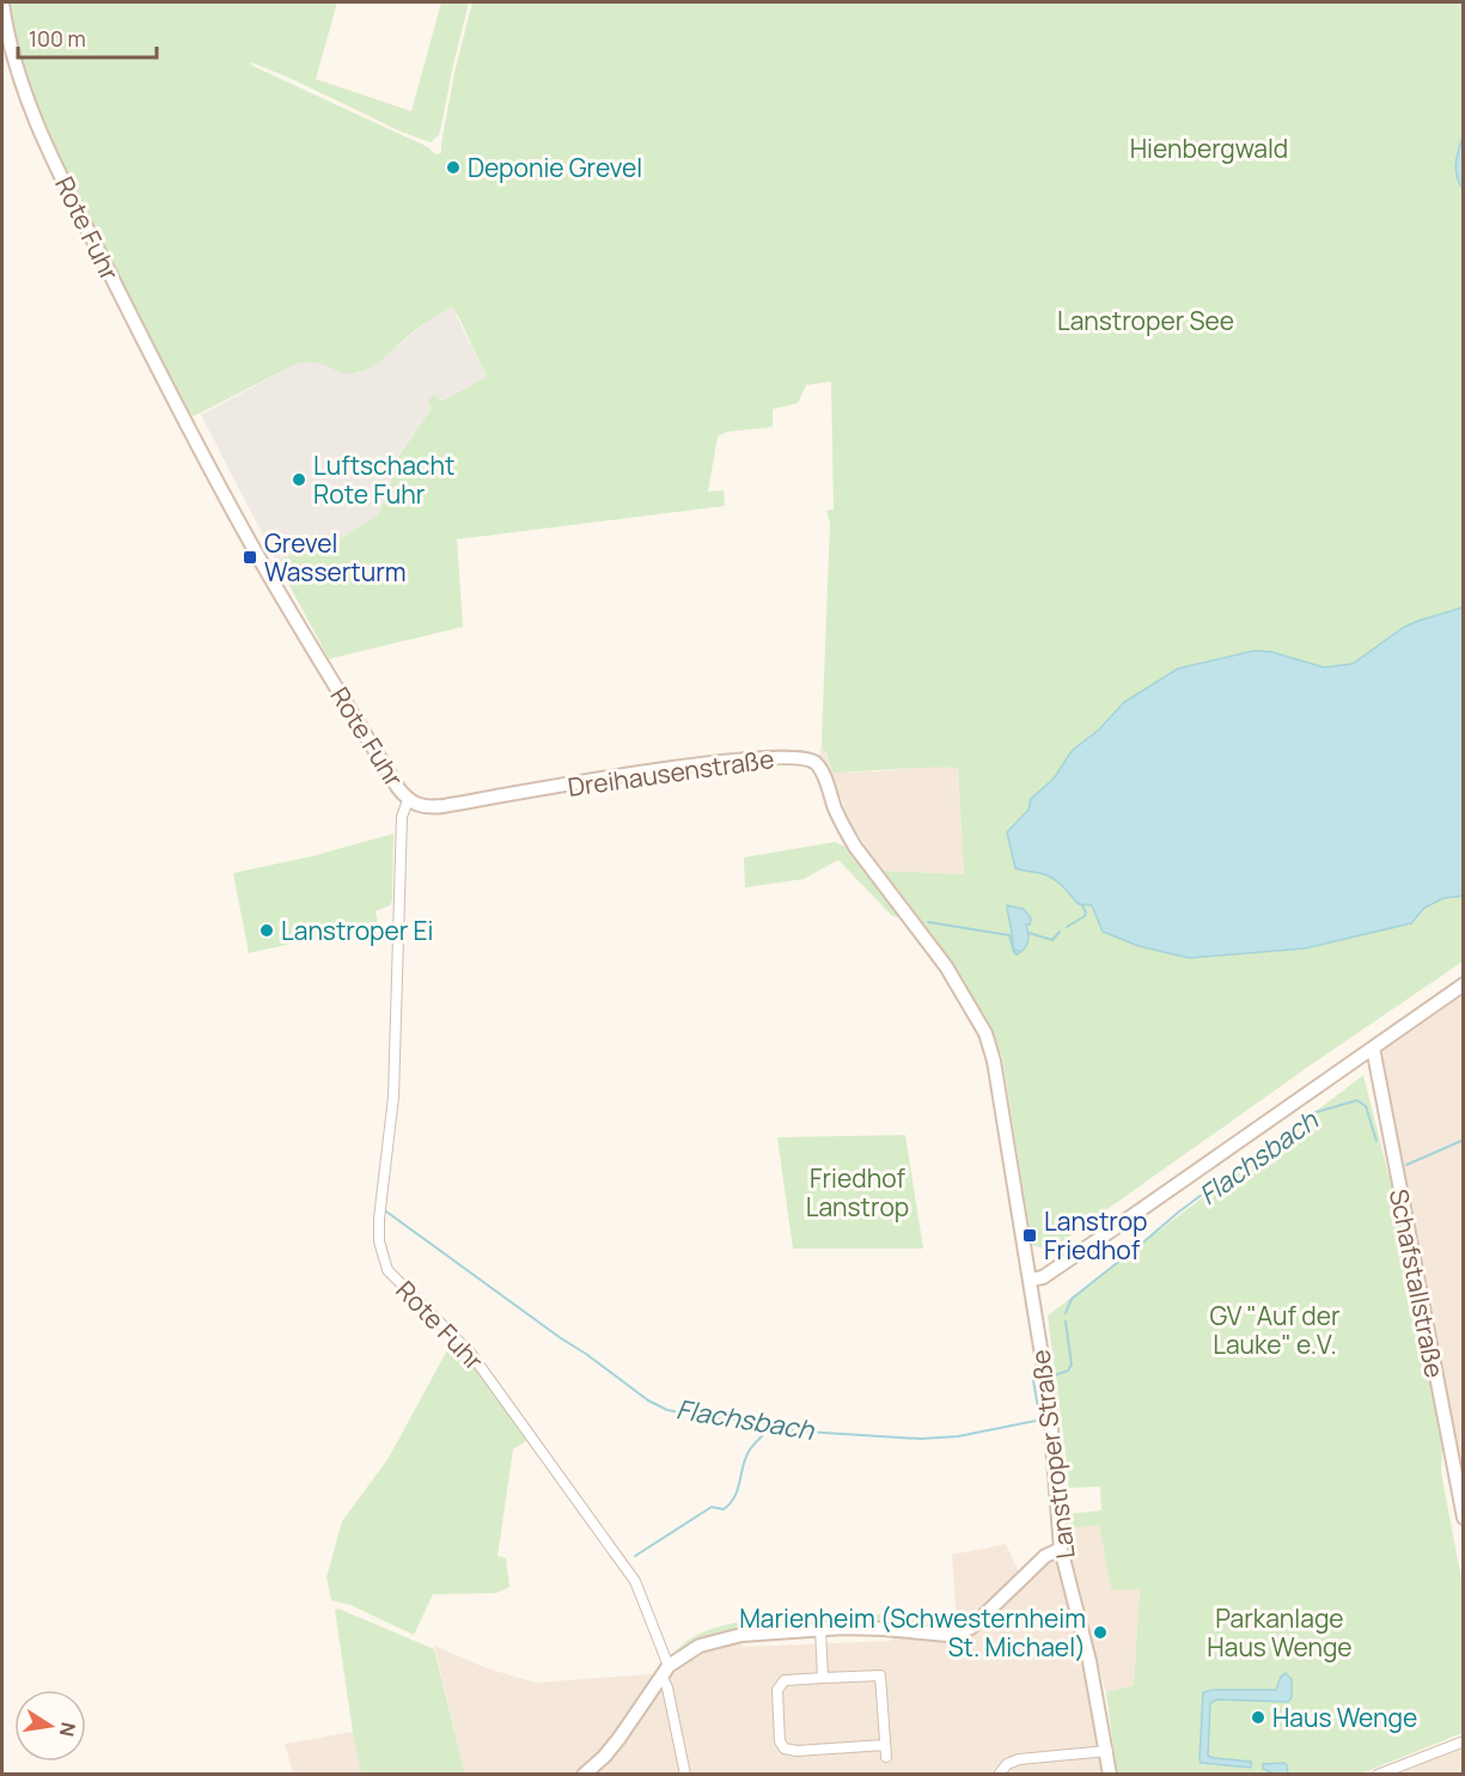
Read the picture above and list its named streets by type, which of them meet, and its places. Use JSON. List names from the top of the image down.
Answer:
{
  "streets": {
    "main road": [
      "Rote Fuhr",
      "Dreihausenstraße",
      "Schafstallstraße",
      "Lanstroper Straße"
    ]
  },
  "crossings": [
    ["Rote Fuhr", "Dreihausenstraße"],
    ["Dreihausenstraße", "Lanstroper Straße"]
  ],
  "water": ["Flachsbach"],
  "parks": [
    "Hienbergwald",
    "Lanstroper See",
    "Friedhof Lanstrop",
    "GV \"Auf der Lauke\" e.V.",
    "Parkanlage Haus Wenge"
  ],
  "places": {
    "other": [
      "Deponie Grevel",
      "Luftschacht Rote Fuhr",
      "Lanstroper Ei",
      "Marienheim (Schwesternheim St. Michael)",
      "Haus Wenge"
    ],
    "transit": ["Grevel Wasserturm", "Lanstrop Friedhof"]
  },
  "scale_bar": "100 m",
  "north": "right"
}
